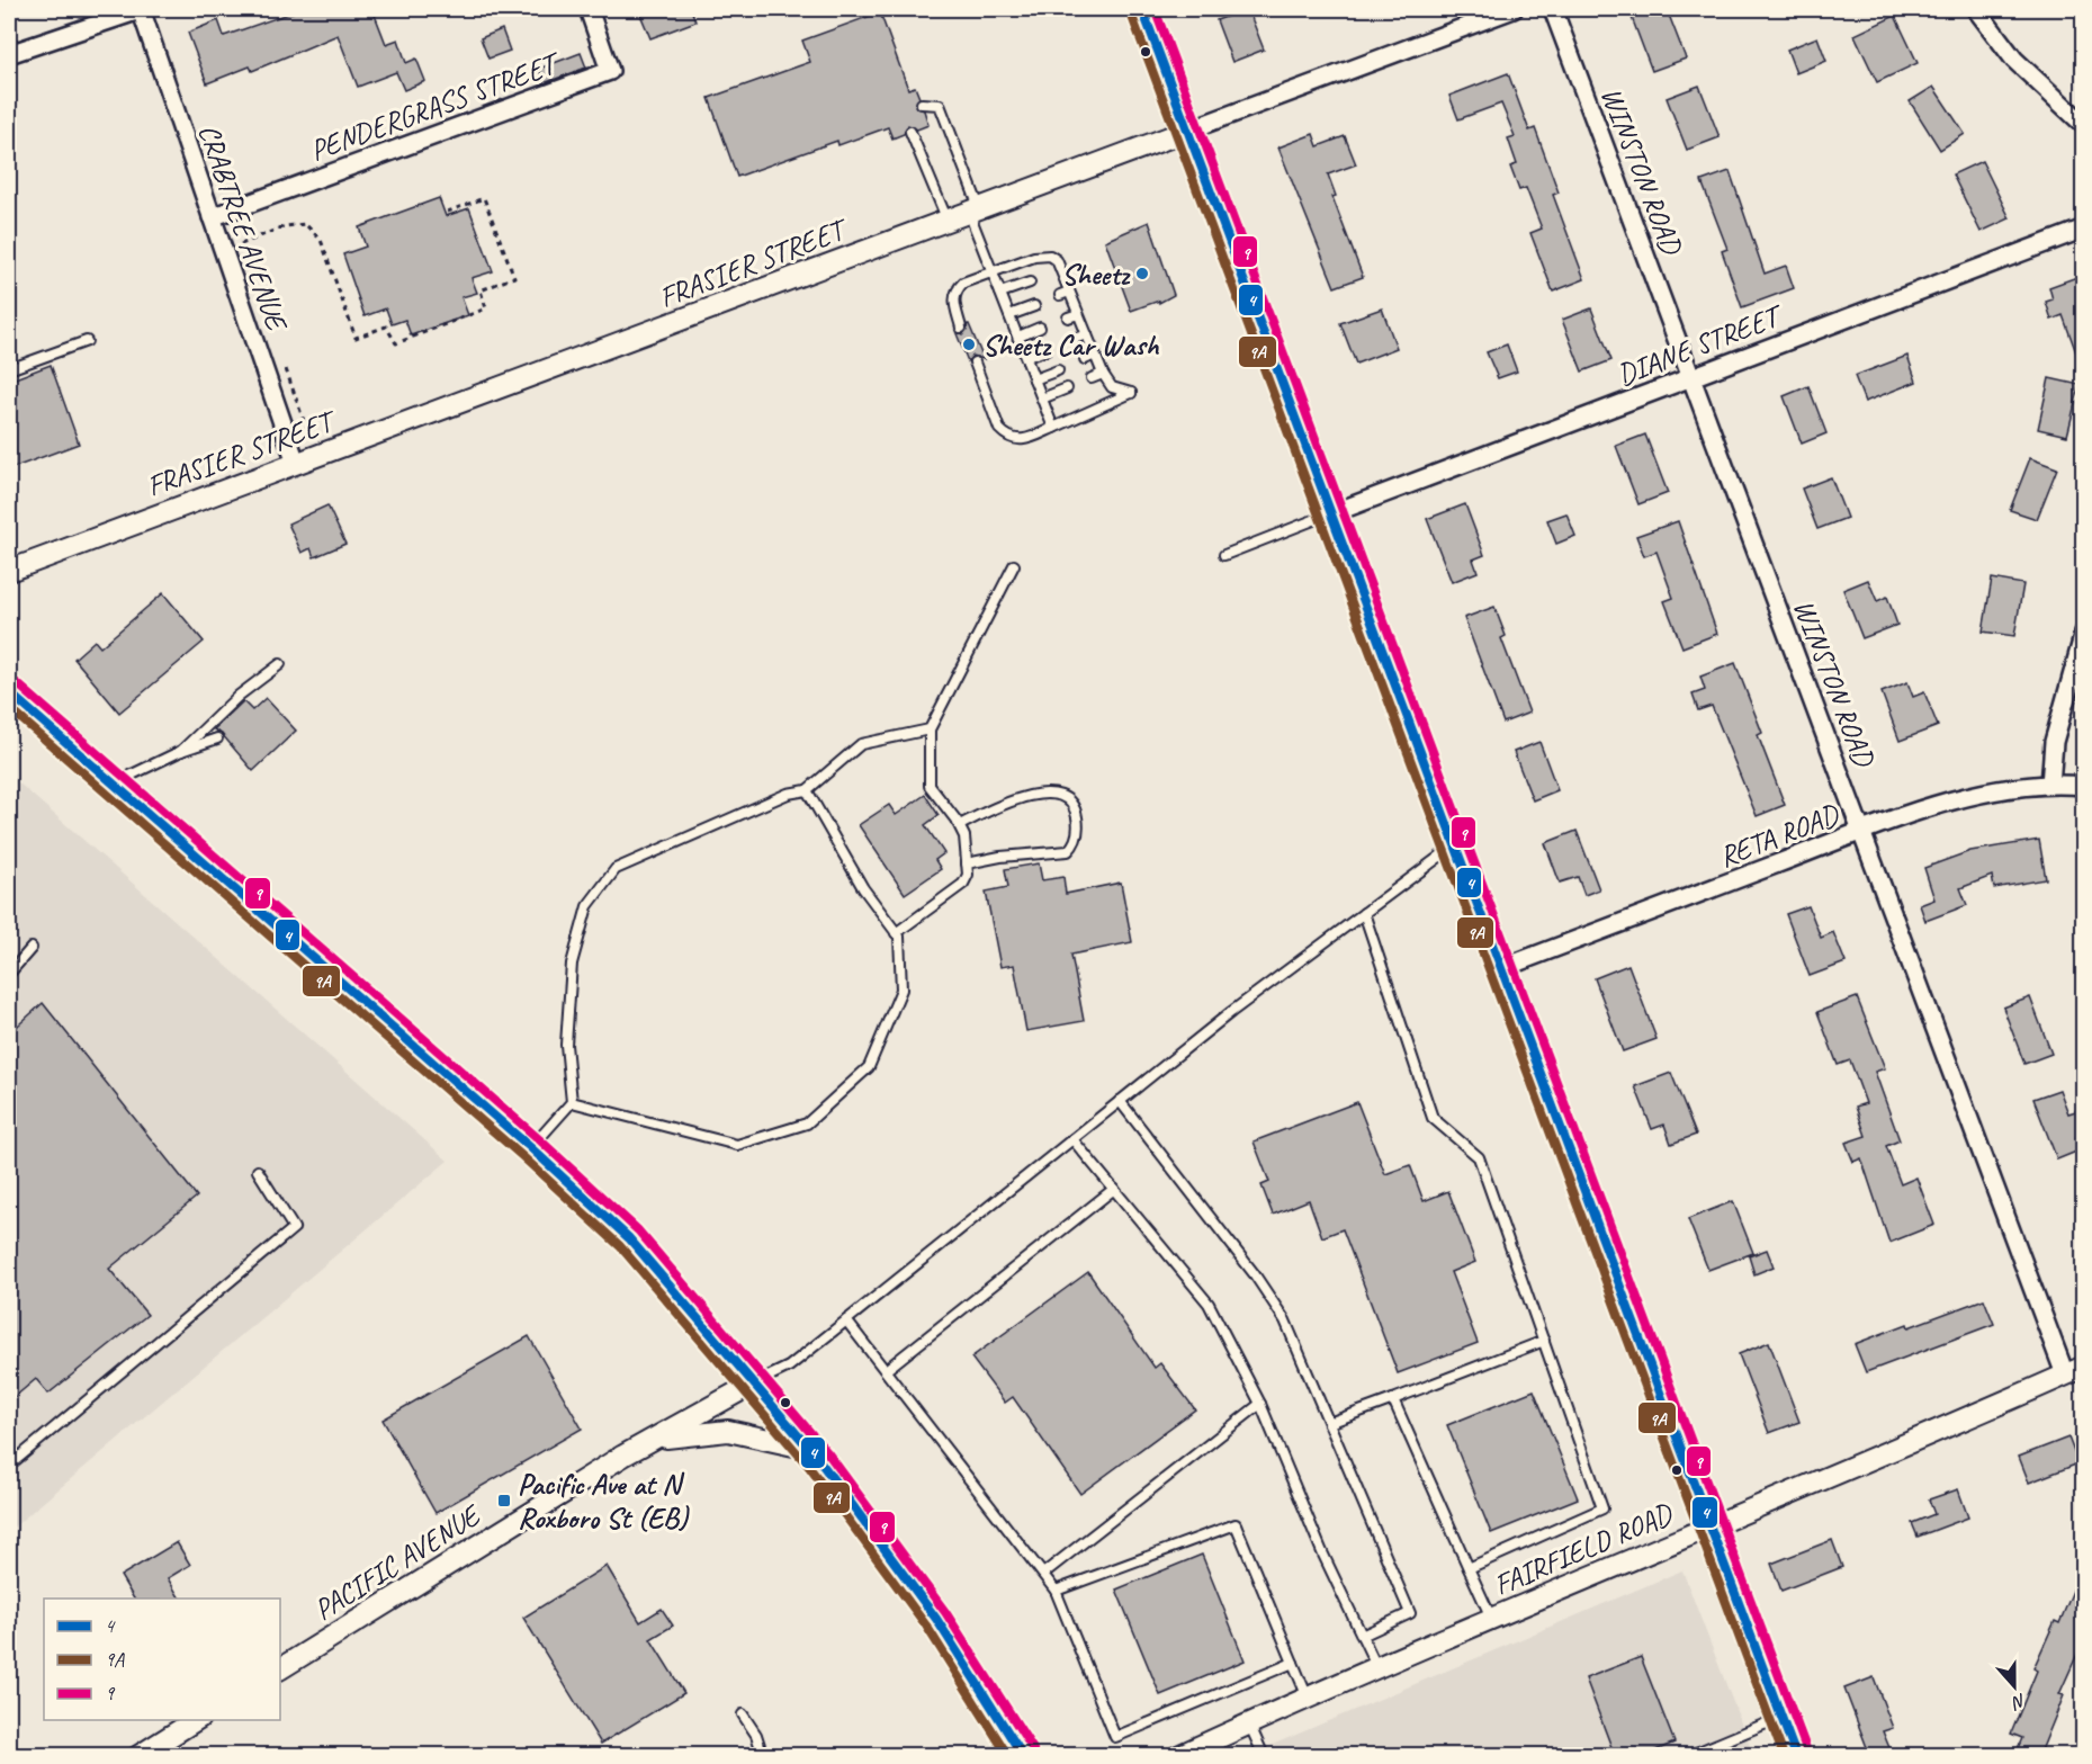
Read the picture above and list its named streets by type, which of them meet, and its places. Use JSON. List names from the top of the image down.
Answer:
{
  "streets": {
    "street": [
      "PENDERGRASS STREET",
      "WINSTON ROAD",
      "CRABTREE AVENUE",
      "FRASIER STREET",
      "DIANE STREET",
      "RETA ROAD",
      "FAIRFIELD ROAD",
      "PACIFIC AVENUE"
    ]
  },
  "crossings": [
    ["PENDERGRASS STREET", "CRABTREE AVENUE"],
    ["WINSTON ROAD", "DIANE STREET"],
    ["WINSTON ROAD", "RETA ROAD"],
    ["WINSTON ROAD", "FAIRFIELD ROAD"],
    ["CRABTREE AVENUE", "FRASIER STREET"]
  ],
  "places": {
    "other": ["Sheetz", "Sheetz Car Wash"],
    "transit": ["Pacific Ave at N Roxboro St (EB)"]
  },
  "lines": ["transit line 4", "transit line 9", "transit line 9A"],
  "legend": ["4", "9A", "9"],
  "north": "bottom"
}
